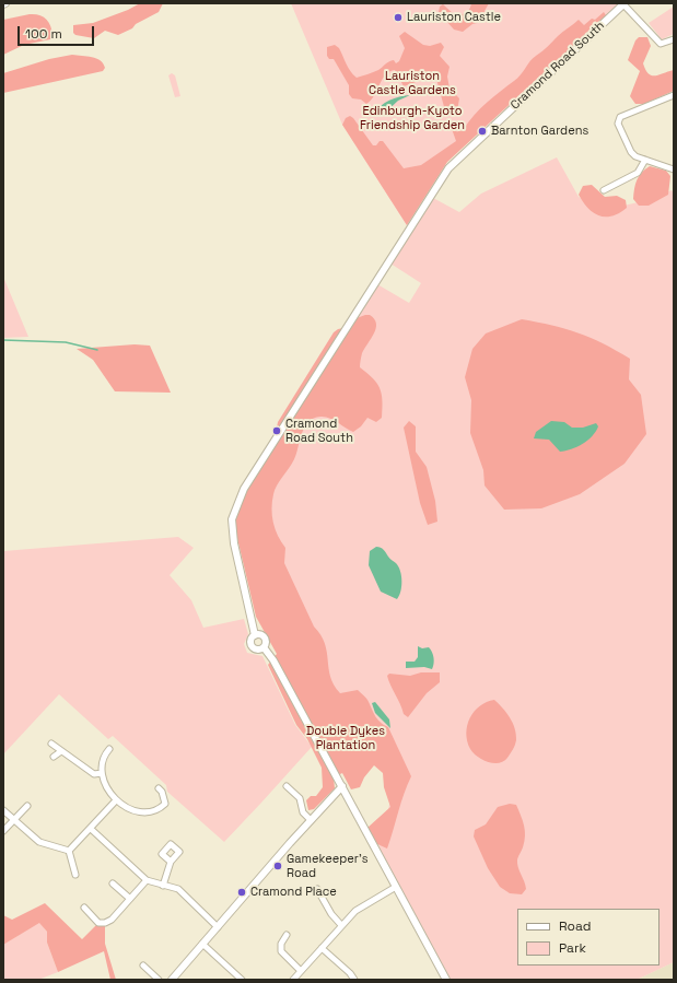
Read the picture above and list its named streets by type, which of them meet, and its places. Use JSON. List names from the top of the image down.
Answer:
{
  "streets": {
    "street": ["Cramond Road South"]
  },
  "parks": ["Lauriston Castle Gardens", "Edinburgh-Kyoto Friendship Garden", "Double Dykes Plantation"],
  "places": [
    "Lauriston Castle",
    "Barnton Gardens",
    "Cramond Road South",
    "Gamekeeper's Road",
    "Cramond Place"
  ],
  "legend": ["Road", "Park"],
  "scale_bar": "100 m"
}
